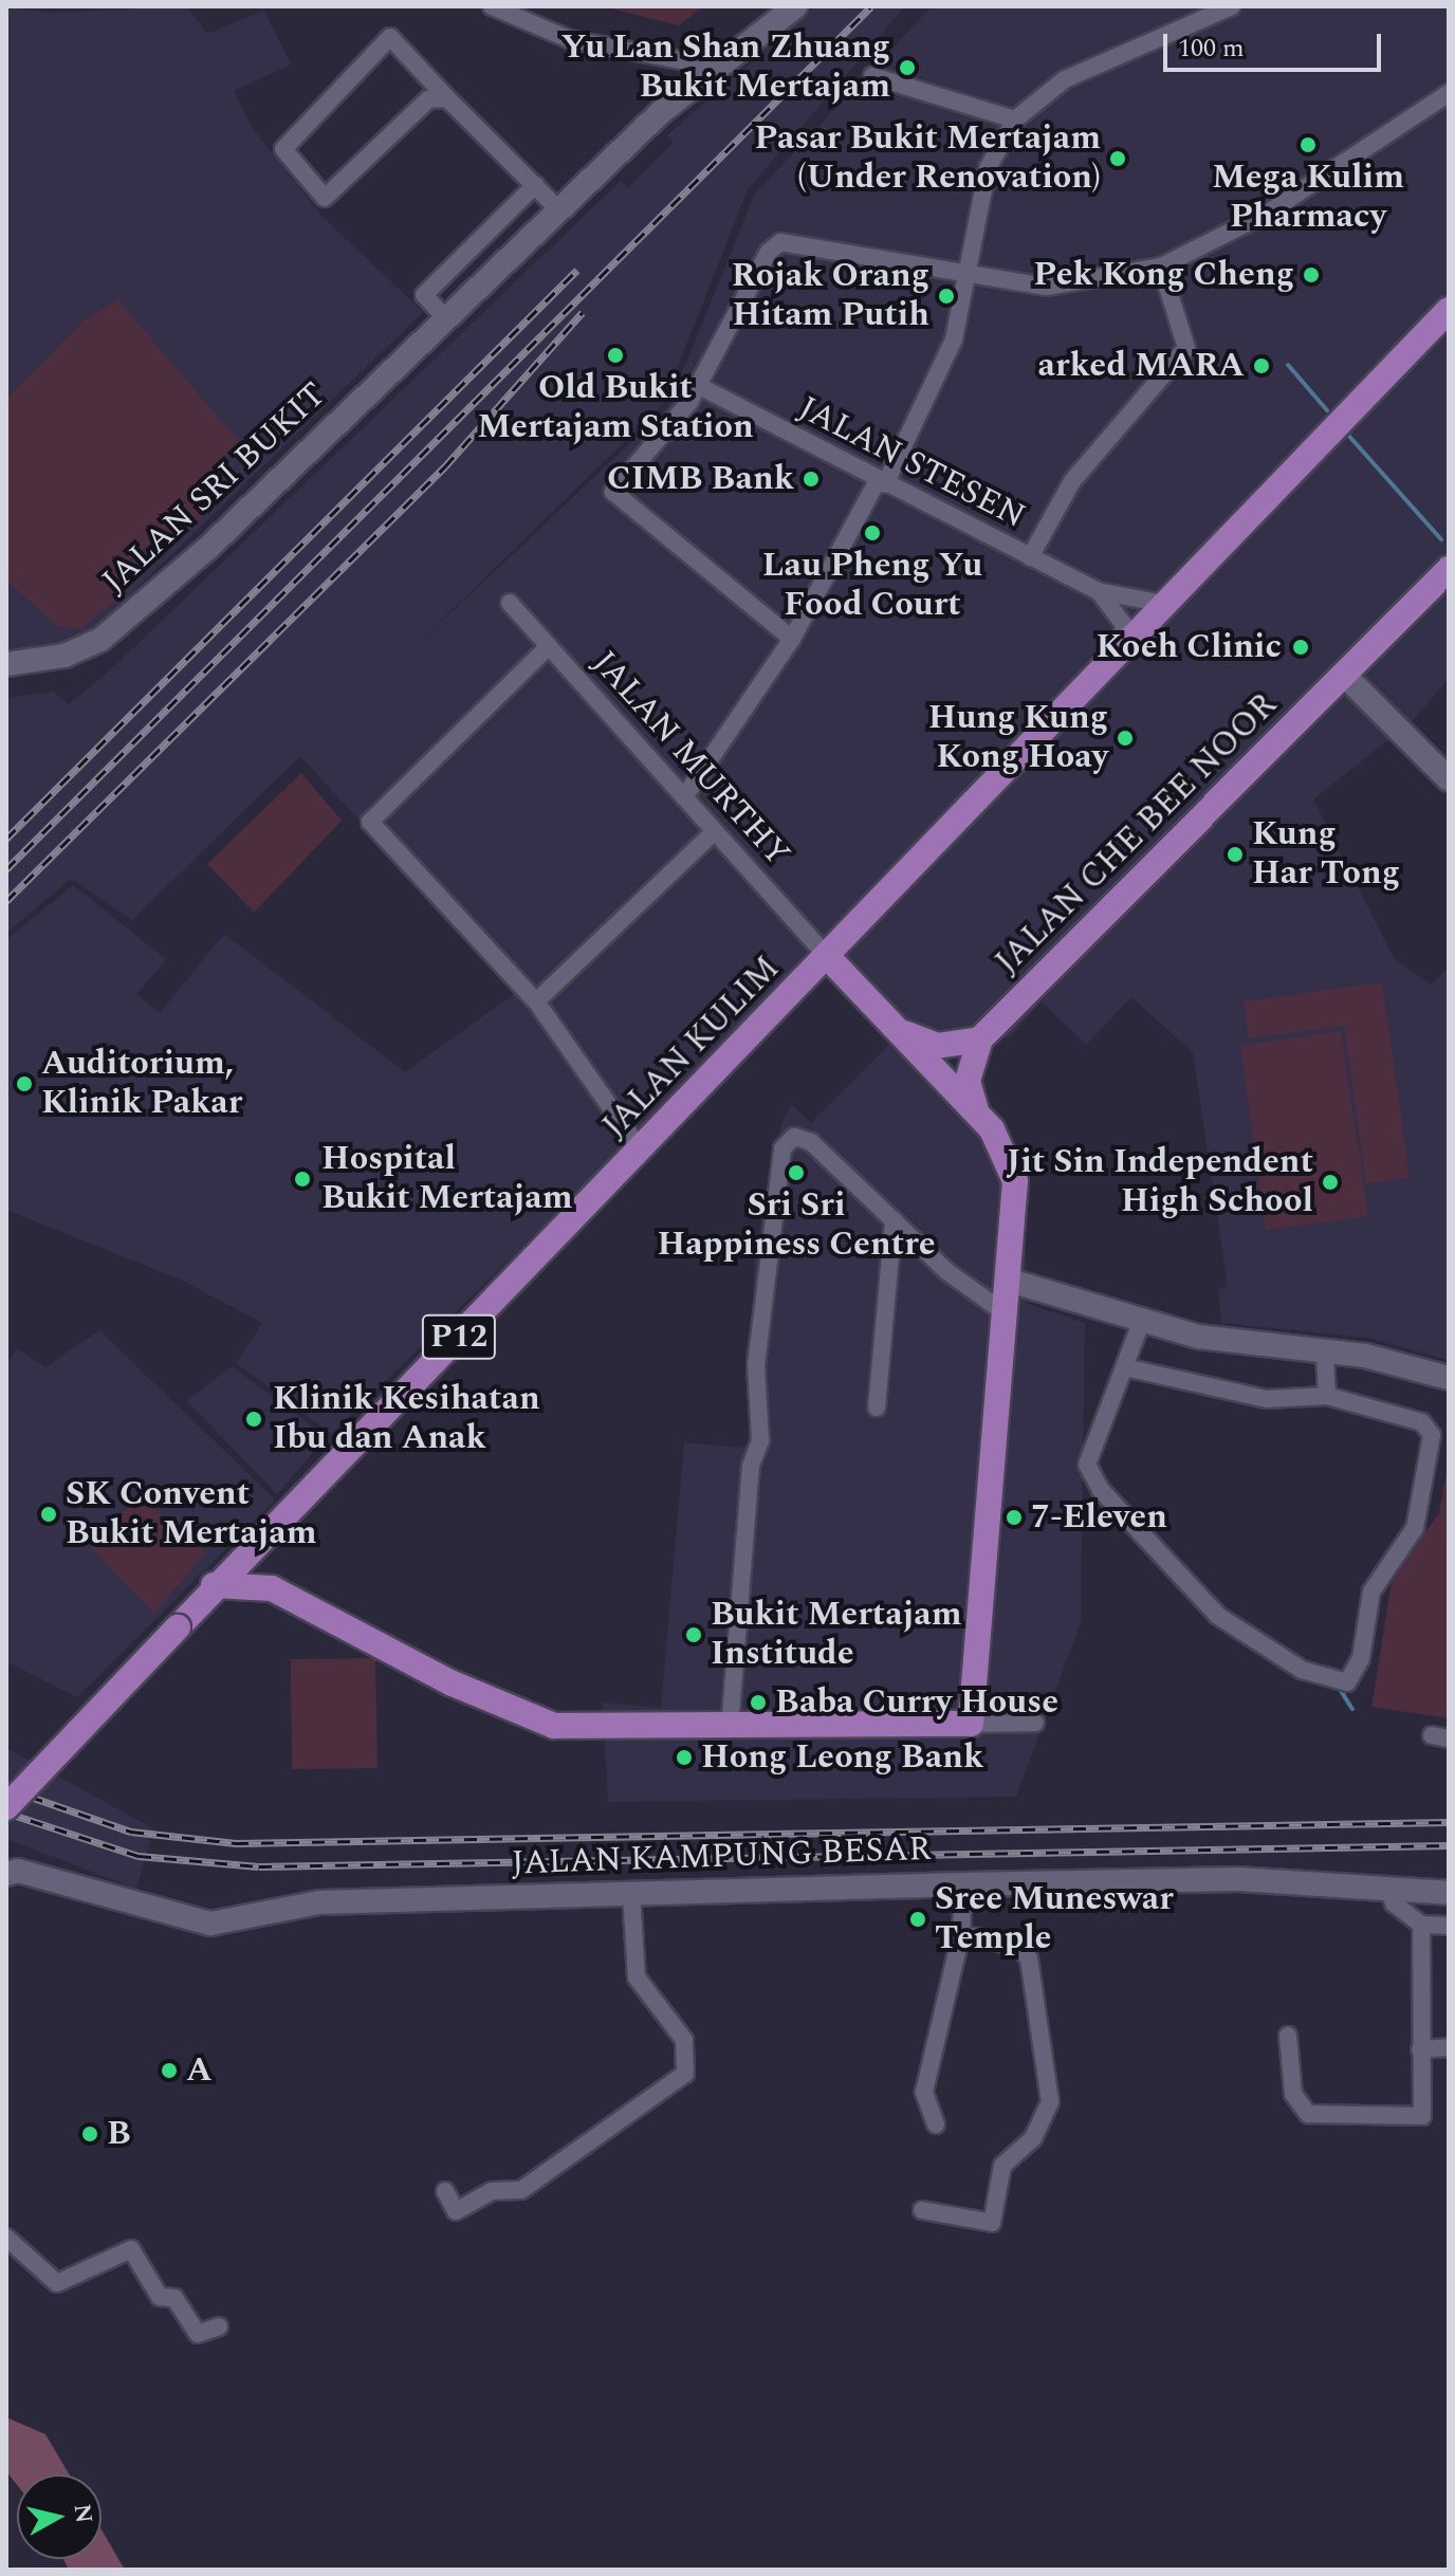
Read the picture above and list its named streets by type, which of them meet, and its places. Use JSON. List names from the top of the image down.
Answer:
{
  "streets": {
    "main road": ["JALAN CHE BEE NOOR", "JALAN KULIM", "P12"],
    "street": [
      "JALAN STESEN",
      "JALAN SRI BUKIT",
      "JALAN MURTHY",
      "JALAN KAMPUNG BESAR"
    ]
  },
  "crossings": [
    ["JALAN STESEN", "JALAN KULIM"],
    ["JALAN MURTHY", "JALAN KULIM"]
  ],
  "places": [
    "Yu Lan Shan Zhuang Bukit Mertajam",
    "Mega Kulim Pharmacy",
    "Pasar Bukit Mertajam (Under Renovation)",
    "Pek Kong Cheng",
    "Rojak Orang Hitam Putih",
    "Old Bukit Mertajam Station",
    "arked MARA",
    "CIMB Bank",
    "Lau Pheng Yu Food Court",
    "Koeh Clinic",
    "Hung Kung Kong Hoay",
    "Kung Har Tong",
    "Auditorium, Klinik Pakar",
    "Sri Sri Happiness Centre",
    "Hospital Bukit Mertajam",
    "Jit Sin Independent High School",
    "Klinik Kesihatan Ibu dan Anak",
    "SK Convent Bukit Mertajam",
    "7-Eleven",
    "Bukit Mertajam Institude",
    "Baba Curry House",
    "Hong Leong Bank",
    "Sree Muneswar Temple",
    "A",
    "B"
  ],
  "scale_bar": "100 m",
  "north": "right"
}
